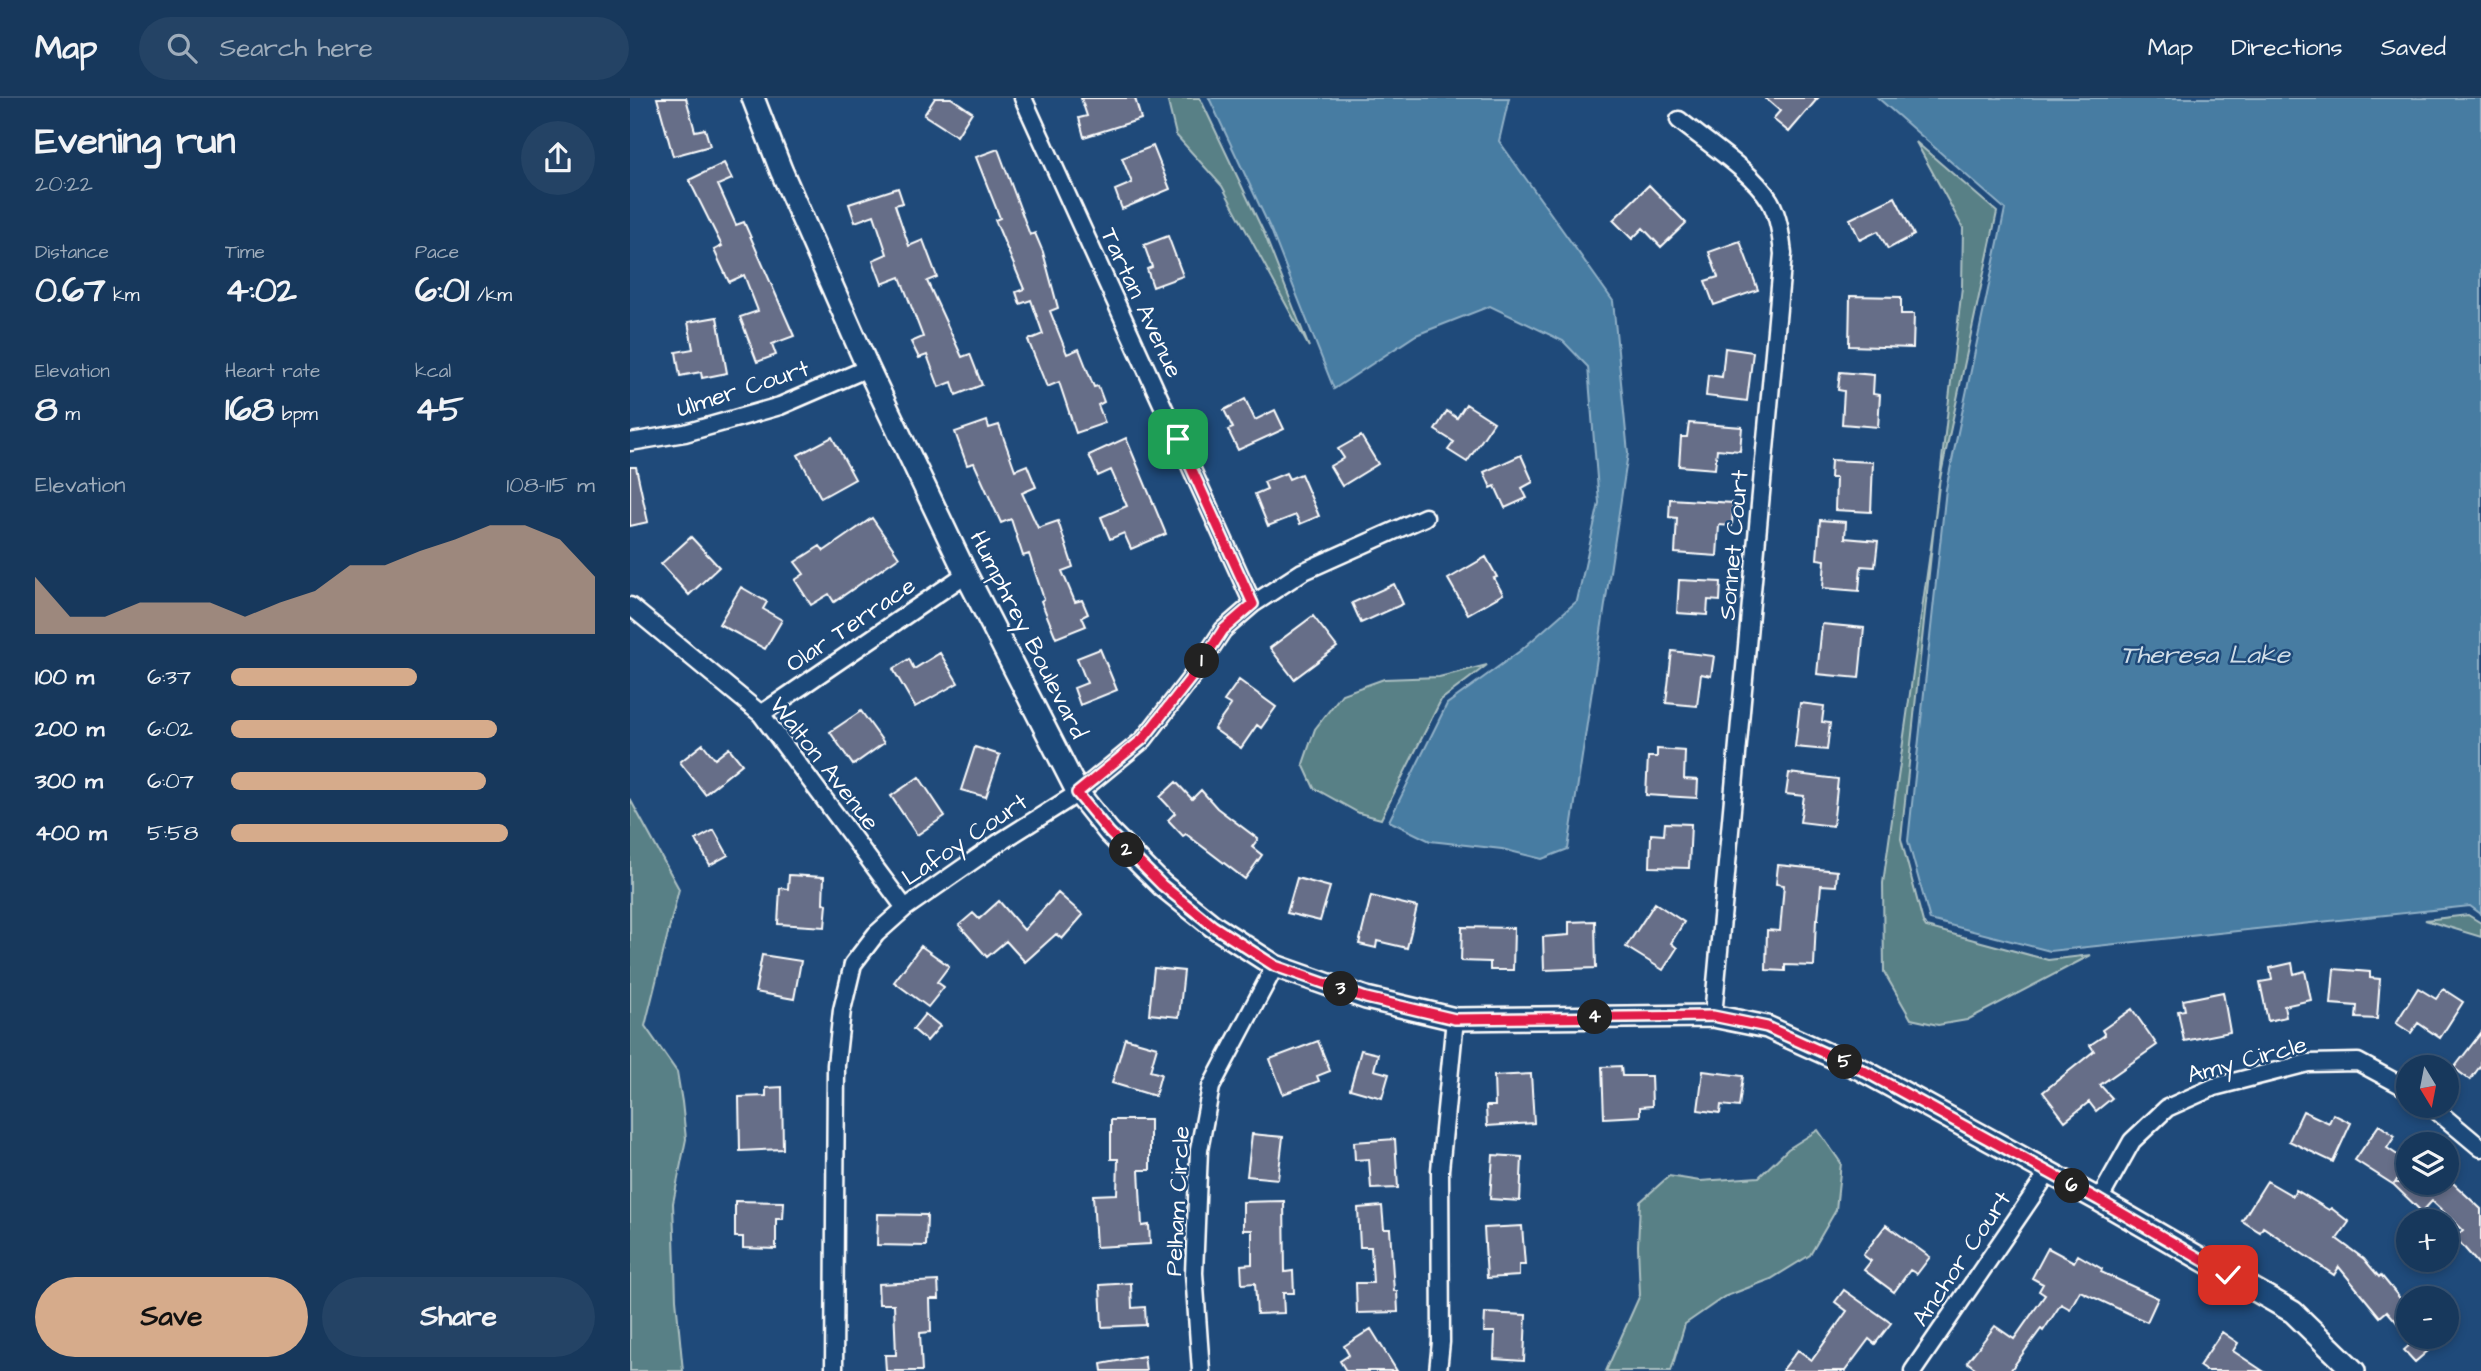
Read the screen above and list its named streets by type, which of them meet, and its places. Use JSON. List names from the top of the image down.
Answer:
{
  "streets": {
    "street": [
      "Tartan Avenue",
      "Ulmer Court",
      "Sonnet Court",
      "Olar Terrace",
      "Humphrey Boulevard",
      "Walton Avenue",
      "Lafoy Court",
      "Amy Circle",
      "Pelham Circle",
      "Anchor Court"
    ]
  },
  "crossings": [
    ["Tartan Avenue", "Lafoy Court"],
    ["Ulmer Court", "Humphrey Boulevard"],
    ["Sonnet Court", "Humphrey Boulevard"],
    ["Olar Terrace", "Humphrey Boulevard"],
    ["Olar Terrace", "Walton Avenue"],
    ["Humphrey Boulevard", "Lafoy Court"],
    ["Humphrey Boulevard", "Amy Circle"],
    ["Humphrey Boulevard", "Pelham Circle"],
    ["Humphrey Boulevard", "Anchor Court"],
    ["Walton Avenue", "Lafoy Court"]
  ],
  "water": ["Theresa Lake"],
  "north": "bottom",
  "page": {
    "header": "Map",
    "search": "Search here",
    "nav": ["Map", "Directions", "Saved"],
    "heading": ["Evening run", "20:22"],
    "stats": [
      ["Distance", "0.67 km"],
      ["Time", "4:02"],
      ["Pace", "6:01 /km"],
      ["Elevation", "8 m"],
      ["Heart rate", "168 bpm"],
      ["kcal", "45"]
    ],
    "chart": ["Elevation", "108–115 m"],
    "pins": [
      "1",
      "2",
      "3",
      "4",
      "5",
      "6"
    ],
    "list": [
      {
        "name": "100 m",
        "note": "6:37"
      },
      {
        "name": "200 m",
        "note": "6:02"
      },
      {
        "name": "300 m",
        "note": "6:07"
      },
      {
        "name": "400 m",
        "note": "5:58"
      }
    ],
    "map_buttons": ["+", "−"],
    "buttons": ["Save", "Share"]
  }
}
